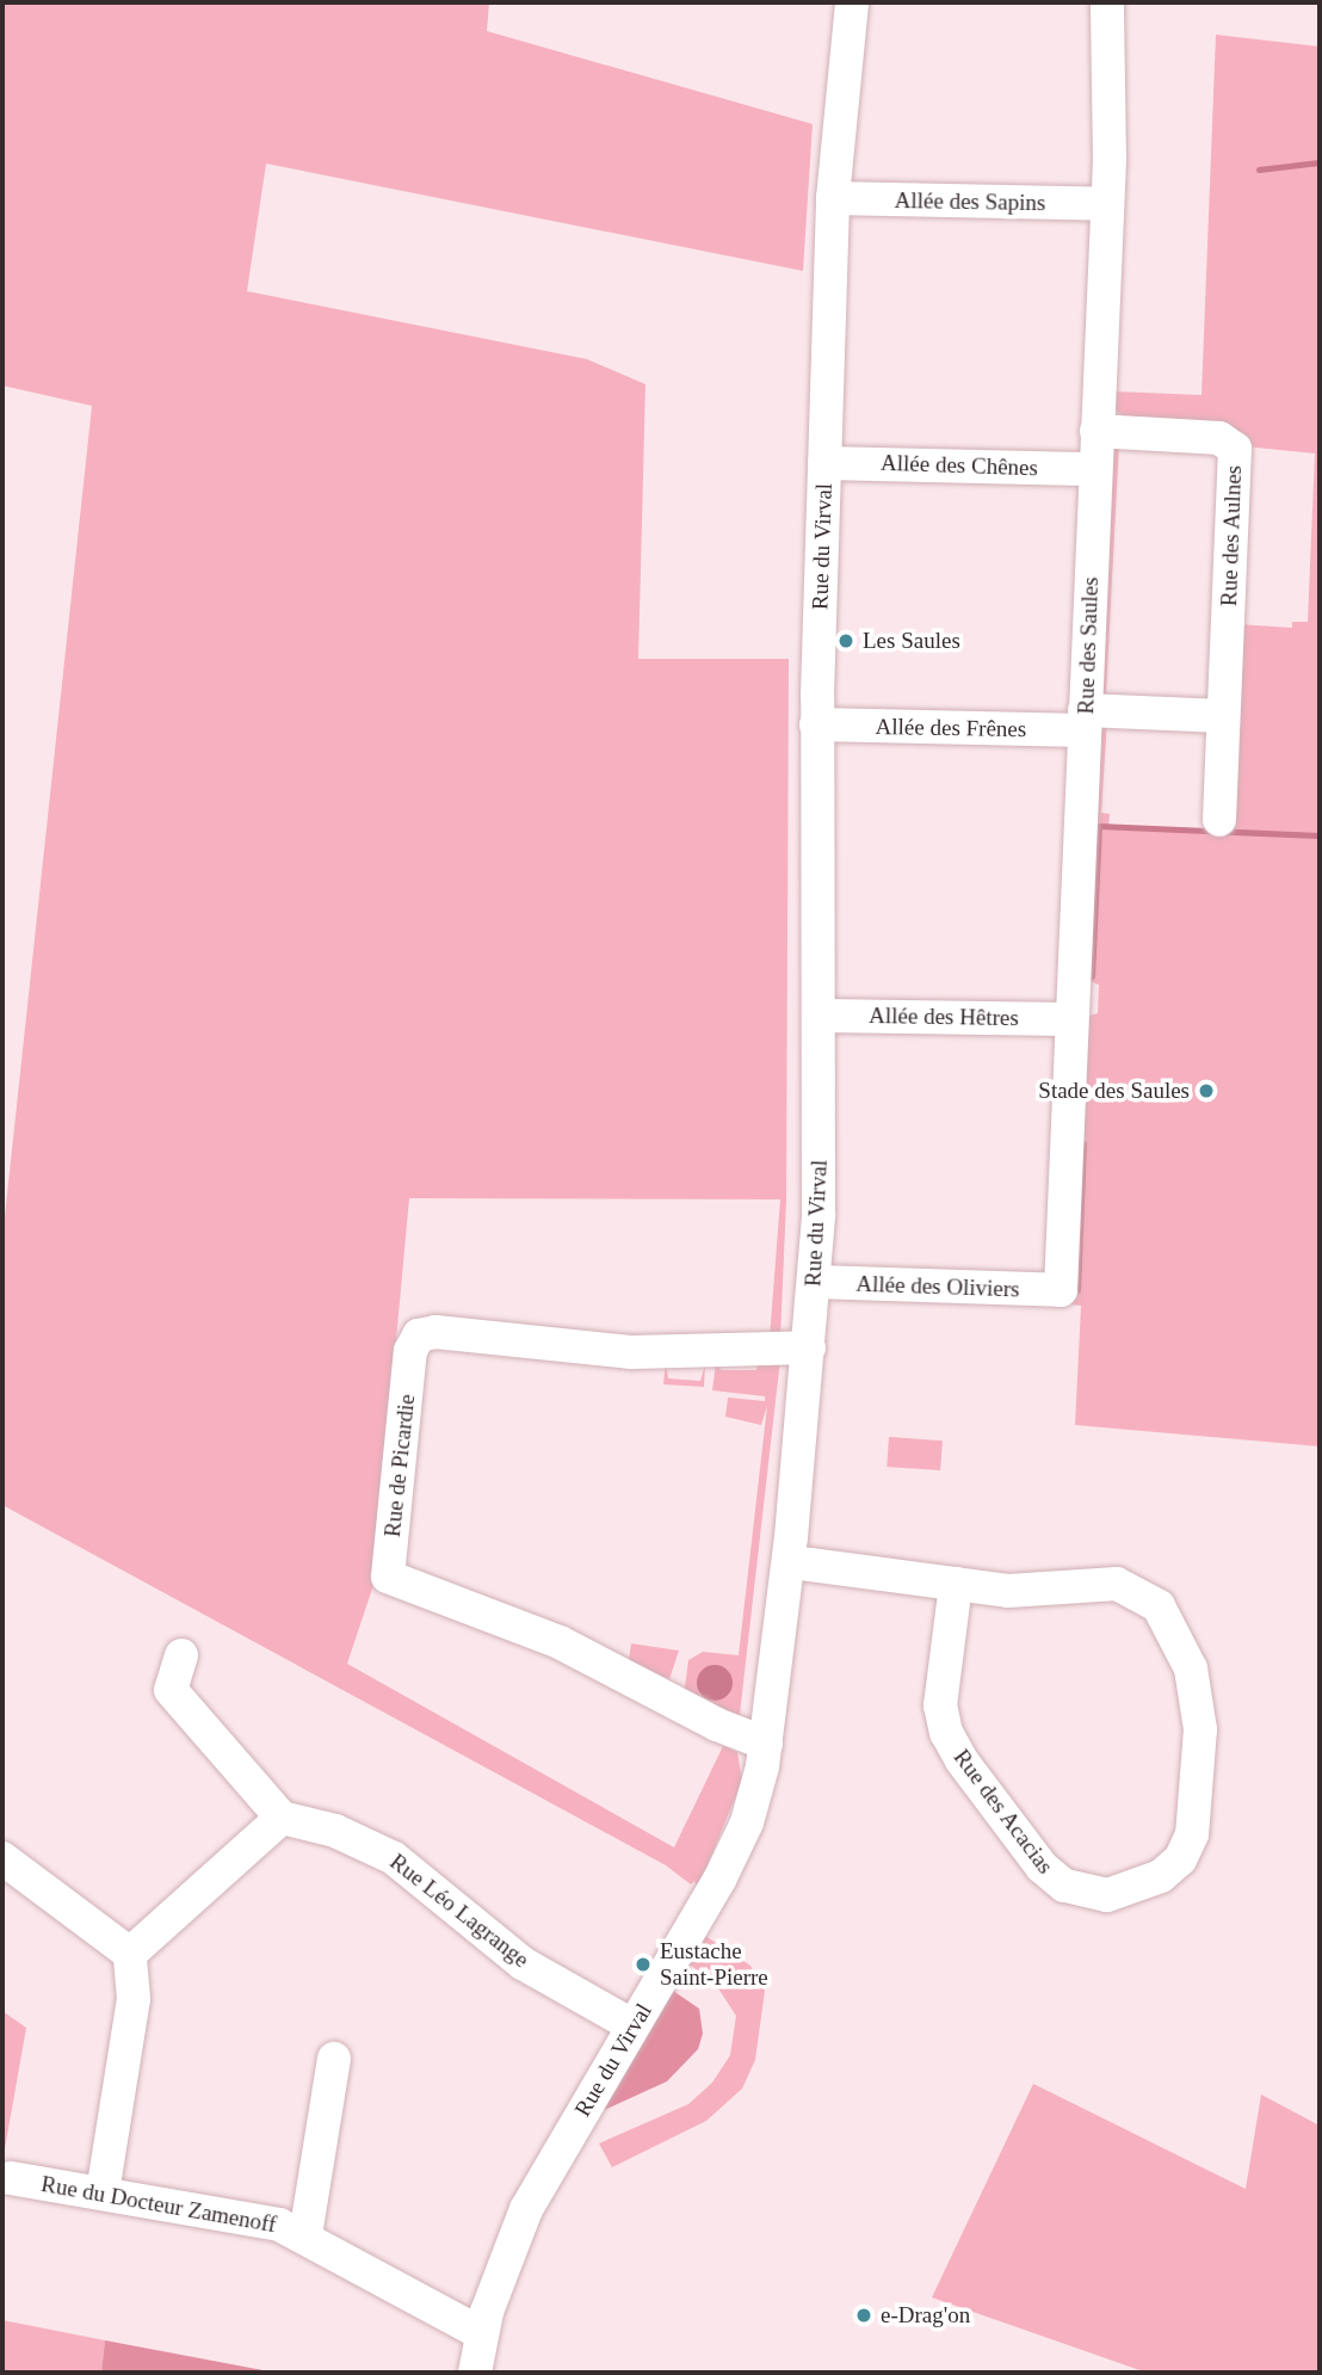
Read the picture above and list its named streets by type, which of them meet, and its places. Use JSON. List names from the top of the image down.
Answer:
{
  "streets": {
    "street": [
      "Allée des Sapins",
      "Allée des Chênes",
      "Rue des Aulnes",
      "Rue du Virval",
      "Rue des Saules",
      "Allée des Frênes",
      "Allée des Hêtres",
      "Allée des Oliviers",
      "Rue de Picardie",
      "Rue des Acacias",
      "Rue Léo Lagrange",
      "Rue du Docteur Zamenoff"
    ]
  },
  "crossings": [
    ["Allée des Sapins", "Rue du Virval"],
    ["Allée des Sapins", "Rue des Saules"],
    ["Allée des Chênes", "Rue du Virval"],
    ["Allée des Chênes", "Rue des Saules"],
    ["Rue des Aulnes", "Rue des Saules"],
    ["Rue du Virval", "Allée des Frênes"],
    ["Rue du Virval", "Allée des Hêtres"],
    ["Rue du Virval", "Allée des Oliviers"],
    ["Rue du Virval", "Rue de Picardie"],
    ["Rue du Virval", "Rue des Acacias"],
    ["Rue du Virval", "Rue Léo Lagrange"],
    ["Rue du Virval", "Rue du Docteur Zamenoff"],
    ["Rue des Saules", "Allée des Frênes"],
    ["Rue des Saules", "Allée des Hêtres"],
    ["Rue des Saules", "Allée des Oliviers"]
  ],
  "places": [
    "Les Saules",
    "Stade des Saules",
    "Eustache Saint-Pierre",
    "e-Drag'on"
  ]
}
